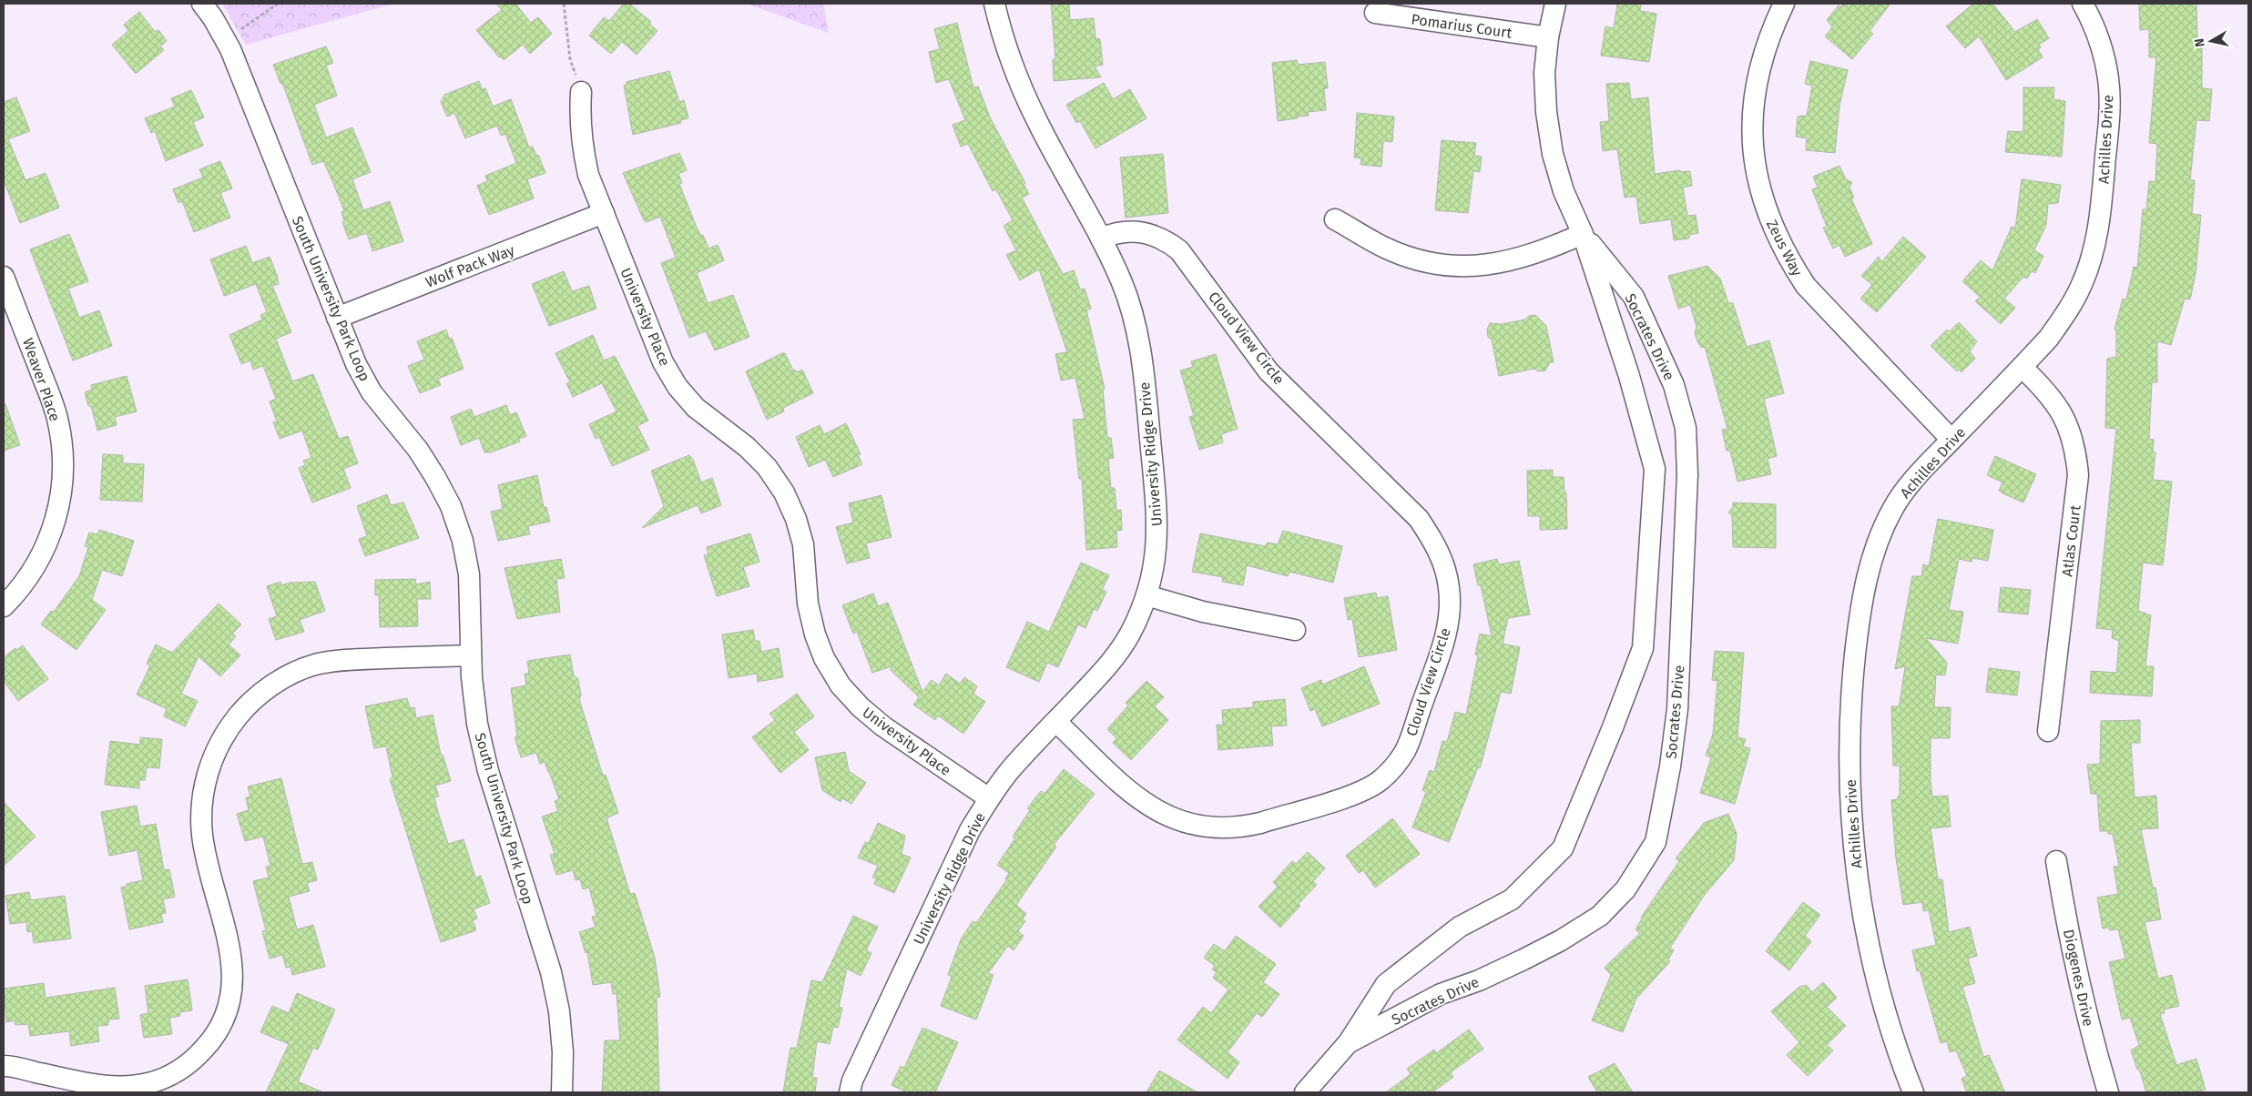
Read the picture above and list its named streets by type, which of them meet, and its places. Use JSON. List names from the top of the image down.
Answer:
{
  "streets": {
    "street": [
      "Pomarius Court",
      "Achilles Drive",
      "Zeus Way",
      "Wolf Pack Way",
      "South University Park Loop",
      "University Place",
      "Socrates Drive",
      "Cloud View Circle",
      "Weaver Place",
      "University Ridge Drive",
      "Atlas Court",
      "Diogenes Drive"
    ]
  },
  "crossings": [
    ["Pomarius Court", "Socrates Drive"],
    ["Achilles Drive", "Zeus Way"],
    ["Achilles Drive", "Atlas Court"],
    ["Wolf Pack Way", "South University Park Loop"],
    ["Wolf Pack Way", "University Place"],
    ["University Place", "University Ridge Drive"],
    ["Cloud View Circle", "University Ridge Drive"]
  ],
  "north": "left"
}
